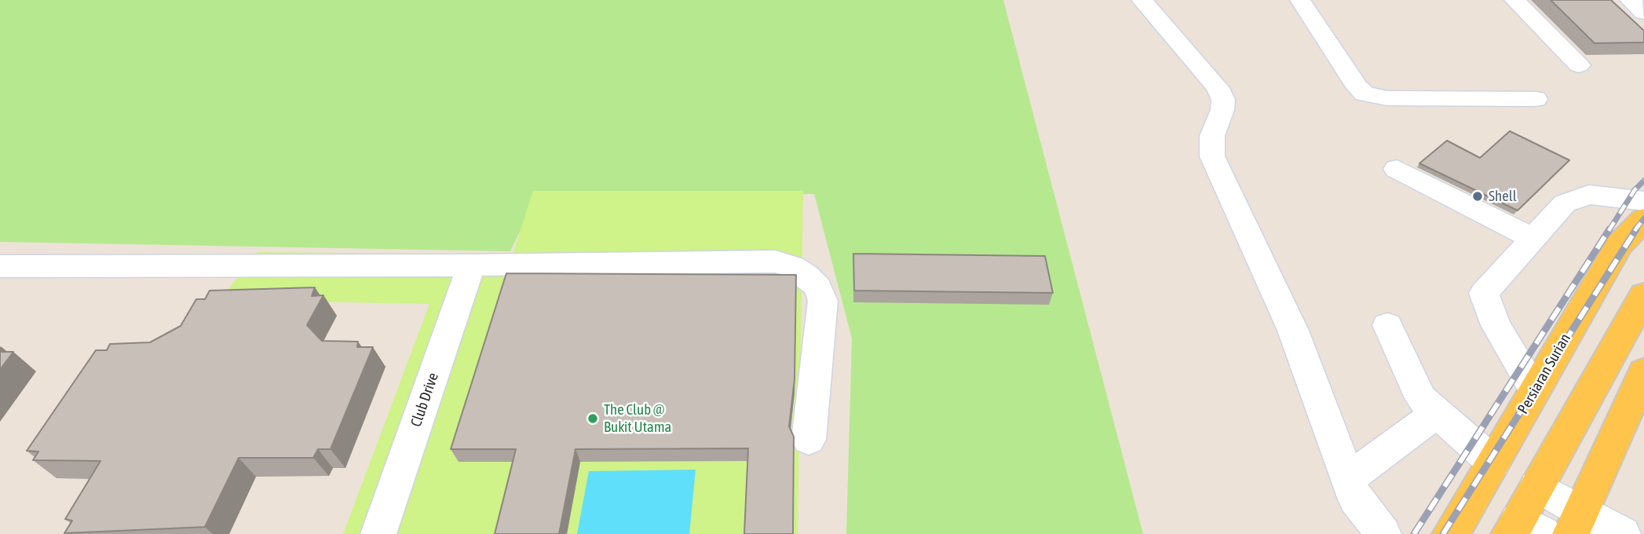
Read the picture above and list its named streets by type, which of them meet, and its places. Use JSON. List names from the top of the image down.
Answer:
{
  "streets": {
    "main road": ["Persiaran Surian"],
    "street": ["Club Drive"]
  },
  "places": ["Shell", "The Club @ Bukit Utama"]
}
